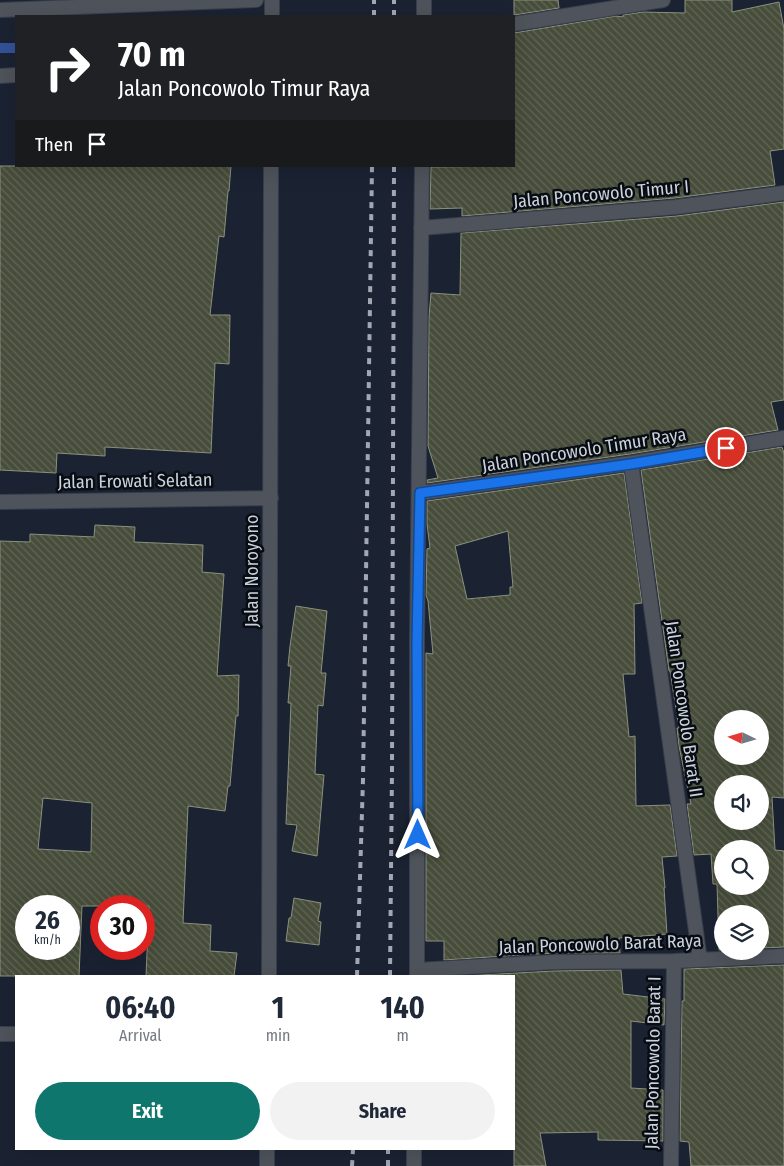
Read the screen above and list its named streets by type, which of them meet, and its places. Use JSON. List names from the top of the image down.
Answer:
{
  "streets": {
    "street": [
      "Jalan Poncowolo Timur I",
      "Jalan Poncowolo Timur Raya",
      "Jalan Erowati Selatan",
      "Jalan Noroyono",
      "Jalan Poncowolo Barat II",
      "Jalan Poncowolo Barat Raya",
      "Jalan Poncowolo Barat I"
    ]
  },
  "crossings": [
    ["Jalan Poncowolo Timur Raya", "Jalan Poncowolo Barat II"],
    ["Jalan Erowati Selatan", "Jalan Noroyono"],
    ["Jalan Poncowolo Barat II", "Jalan Poncowolo Barat Raya"],
    ["Jalan Poncowolo Barat Raya", "Jalan Poncowolo Barat I"]
  ],
  "north": "left",
  "page": {
    "turn": ["70 m", "Jalan Poncowolo Timur Raya"],
    "then": "Then",
    "speed": "26 km/h",
    "limit": "30",
    "eta": [
      "06:40",
      "Arrival",
      "1",
      "min",
      "140",
      "m"
    ],
    "buttons": ["Exit", "Share"]
  }
}
